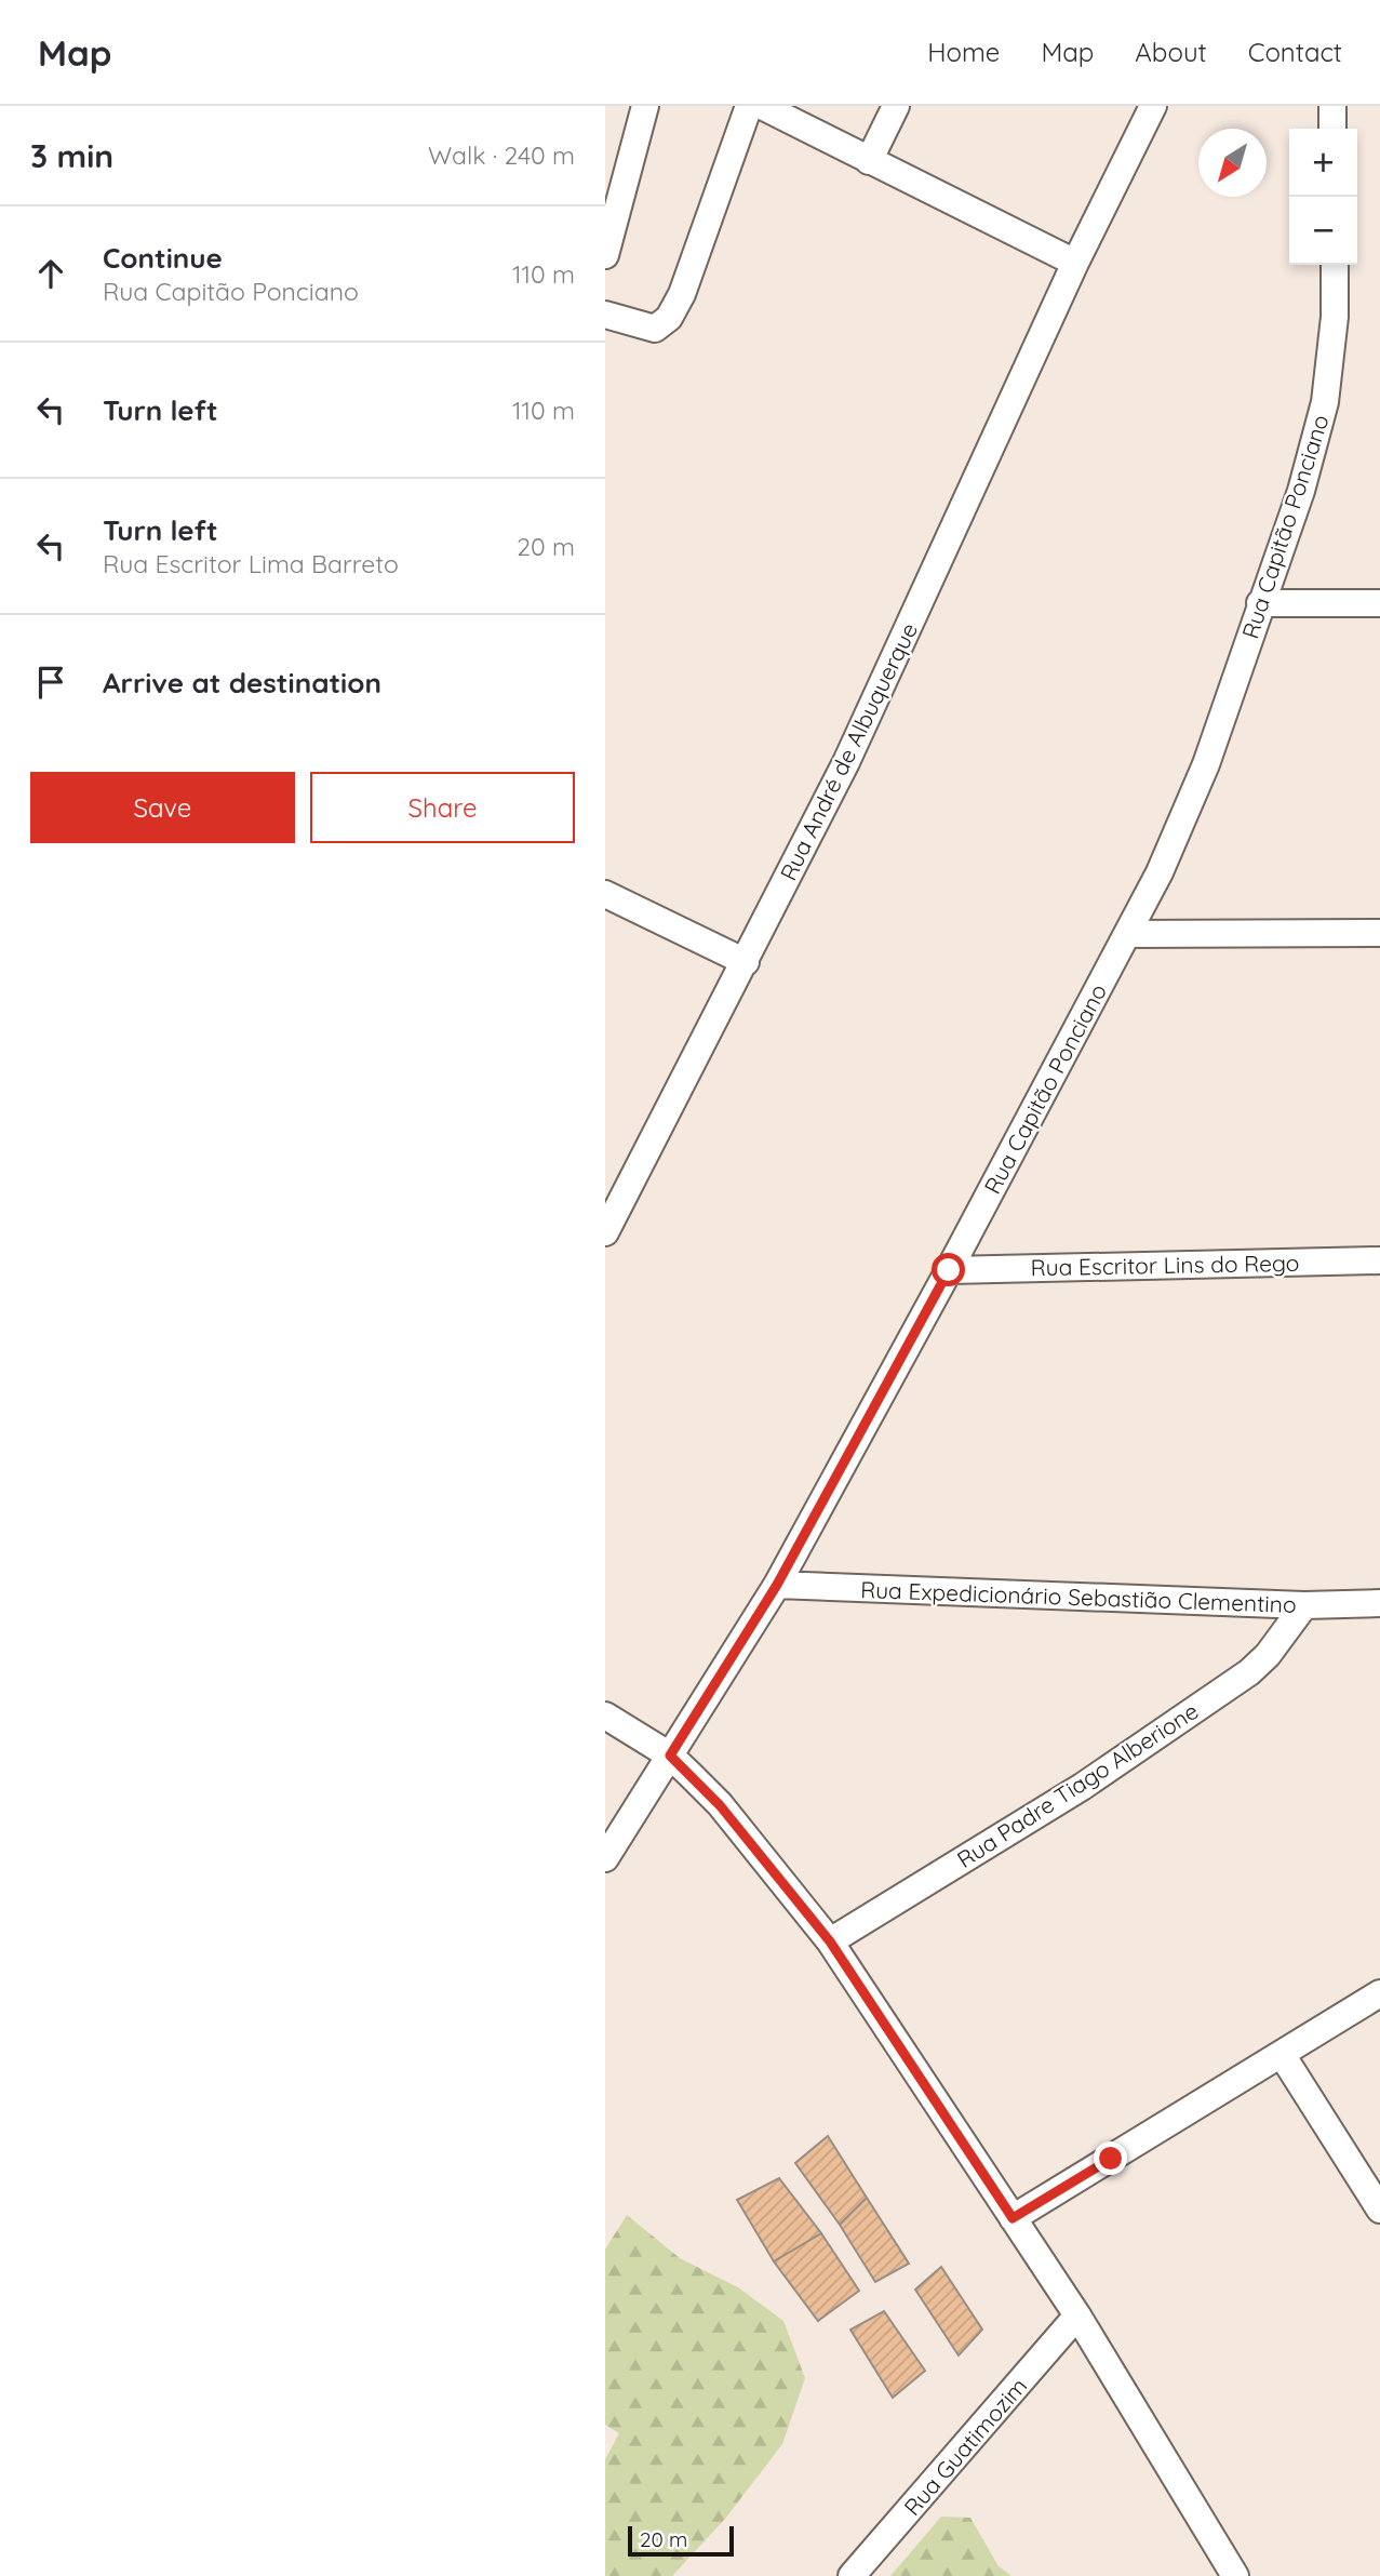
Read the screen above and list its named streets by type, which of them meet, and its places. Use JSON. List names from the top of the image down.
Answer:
{
  "streets": {
    "street": [
      "Rua Capitão Ponciano",
      "Rua André de Albuquerque",
      "Rua Escritor Lins do Rego",
      "Rua Expedicionário Sebastião Clementino",
      "Rua Padre Tiago Alberione",
      "Rua Guatimozim"
    ]
  },
  "crossings": [
    ["Rua Capitão Ponciano", "Rua Escritor Lins do Rego"],
    ["Rua Capitão Ponciano", "Rua Expedicionário Sebastião Clementino"],
    ["Rua Expedicionário Sebastião Clementino", "Rua Padre Tiago Alberione"]
  ],
  "scale_bar": "20 m",
  "north": "bottom left",
  "page": {
    "header": "Map",
    "nav": [
      "Home",
      "Map",
      "About",
      "Contact"
    ],
    "heading": ["3 min", "Walk · 240 m"],
    "map_buttons": ["+", "−"],
    "list": [
      ["Continue", "Rua Capitão Ponciano", "110 m"],
      ["Turn left", "110 m"],
      ["Turn left", "Rua Escritor Lima Barreto", "20 m"],
      "Arrive at destination"
    ],
    "buttons": ["Save", "Share"],
    "scale": "20 m"
  }
}
